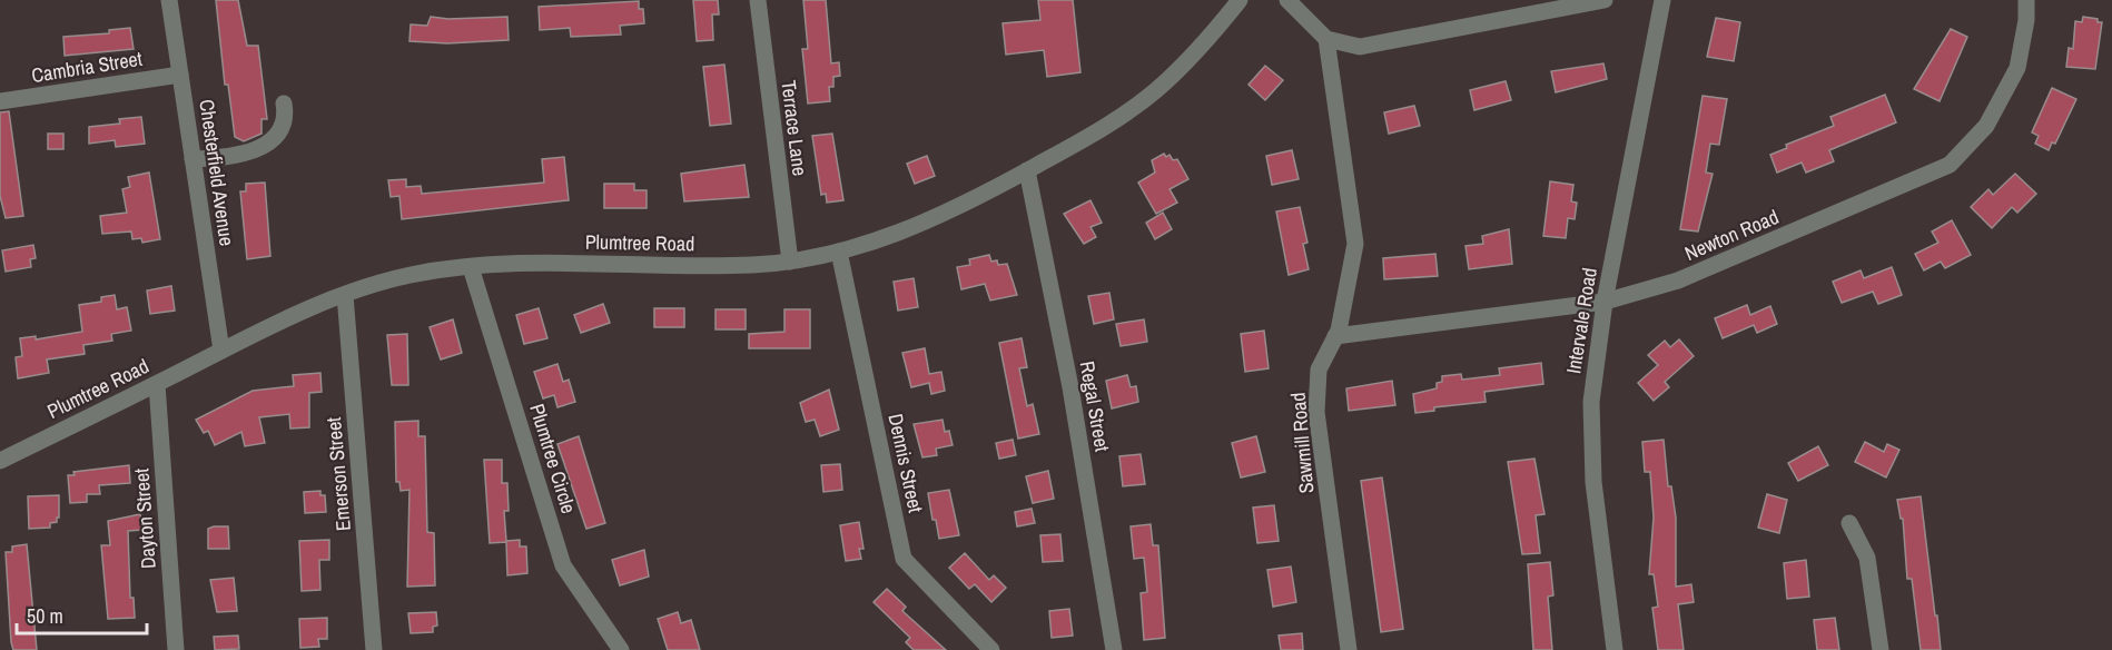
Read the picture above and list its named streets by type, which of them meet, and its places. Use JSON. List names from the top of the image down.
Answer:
{
  "streets": {
    "street": [
      "Cambria Street",
      "Terrace Lane",
      "Chesterfield Avenue",
      "Newton Road",
      "Plumtree Road",
      "Intervale Road",
      "Regal Street",
      "Sawmill Road",
      "Plumtree Circle",
      "Dennis Street",
      "Emerson Street",
      "Dayton Street"
    ]
  },
  "crossings": [
    ["Cambria Street", "Chesterfield Avenue"],
    ["Terrace Lane", "Plumtree Road"],
    ["Chesterfield Avenue", "Plumtree Road"],
    ["Newton Road", "Intervale Road"],
    ["Newton Road", "Sawmill Road"],
    ["Plumtree Road", "Regal Street"],
    ["Plumtree Road", "Plumtree Circle"],
    ["Plumtree Road", "Dennis Street"],
    ["Plumtree Road", "Emerson Street"],
    ["Plumtree Road", "Dayton Street"]
  ],
  "scale_bar": "50 m"
}
